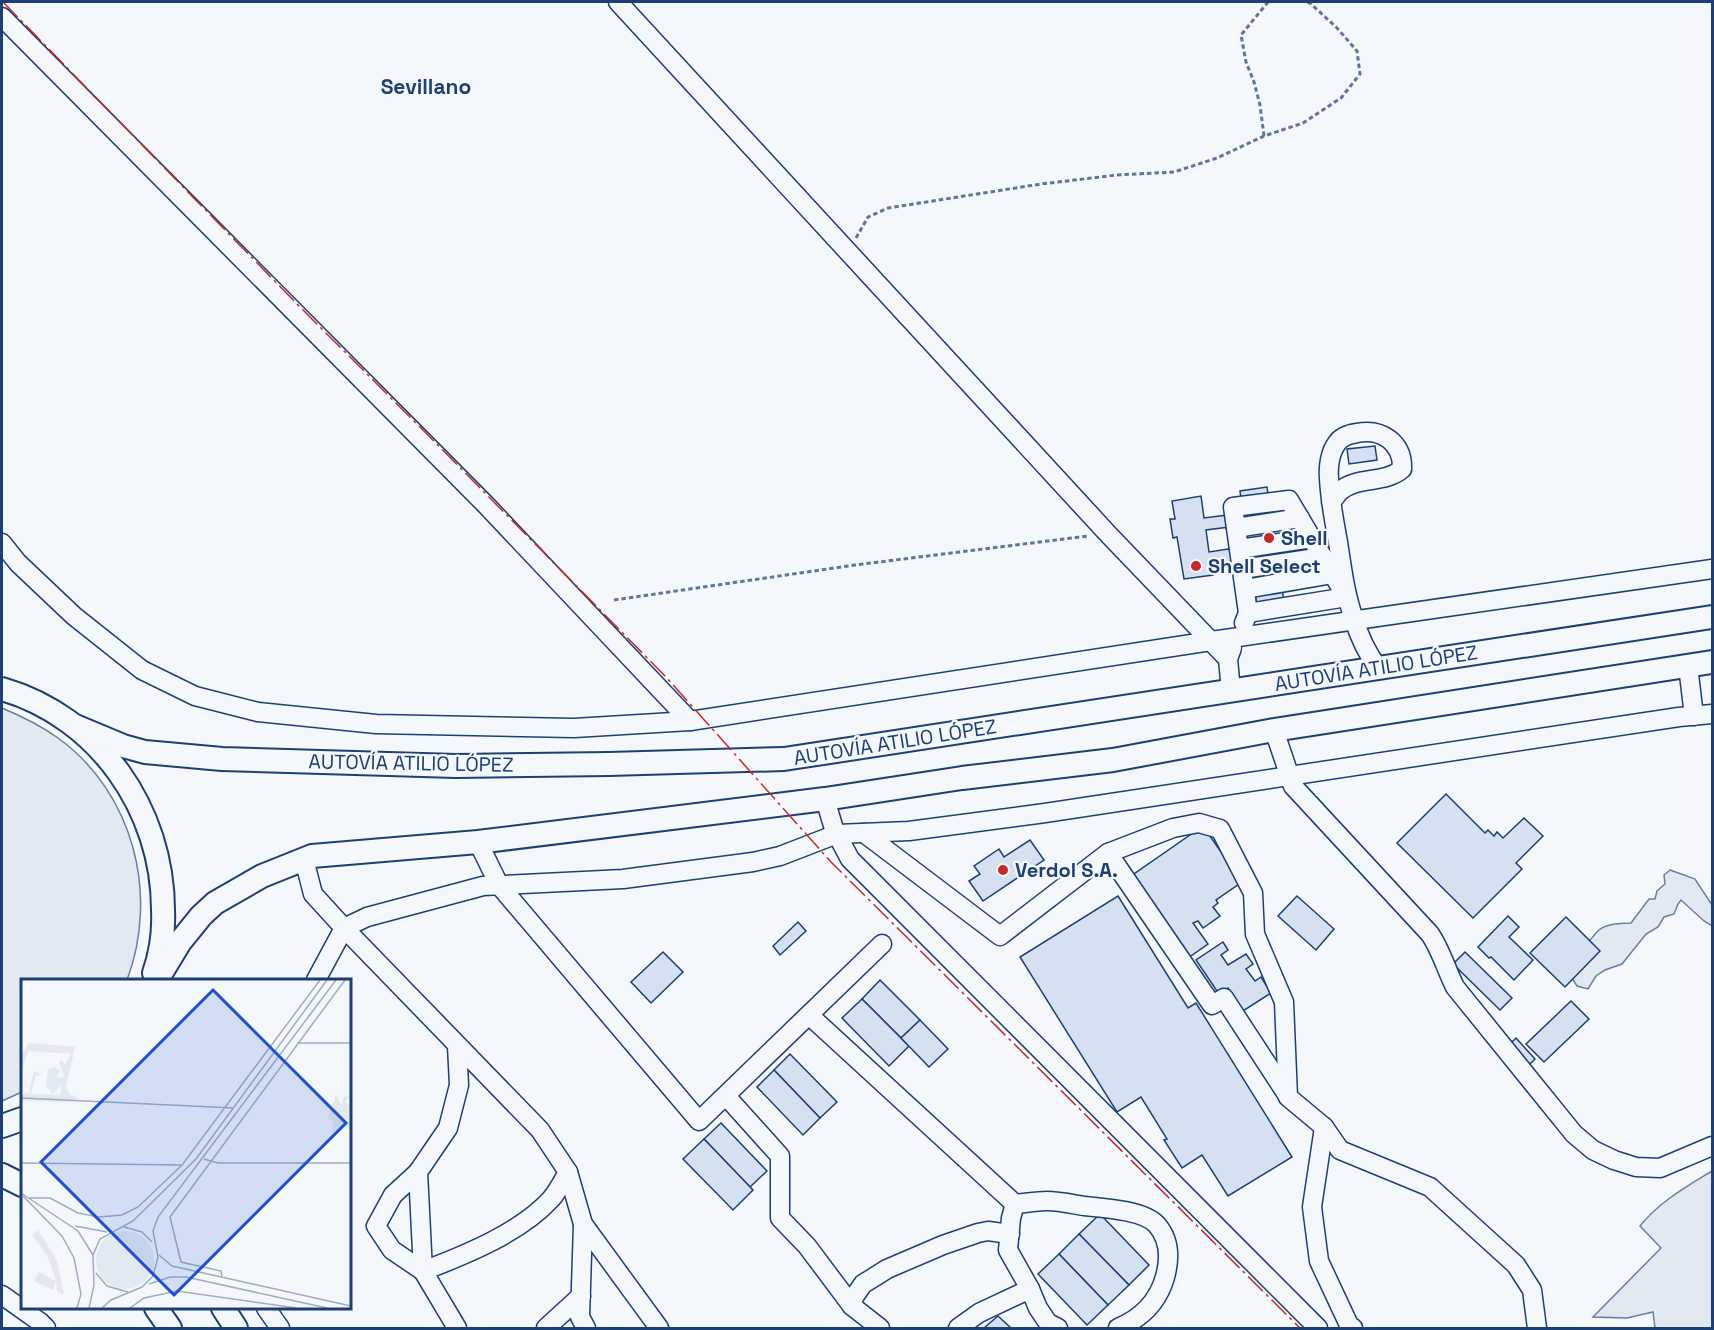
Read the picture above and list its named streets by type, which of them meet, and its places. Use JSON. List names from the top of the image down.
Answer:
{
  "streets": {
    "main road": ["AUTOVÍA ATILIO LÓPEZ"]
  },
  "districts": ["Sevillano"],
  "places": ["Shell", "Shell Select", "Verdol S.A."]
}
